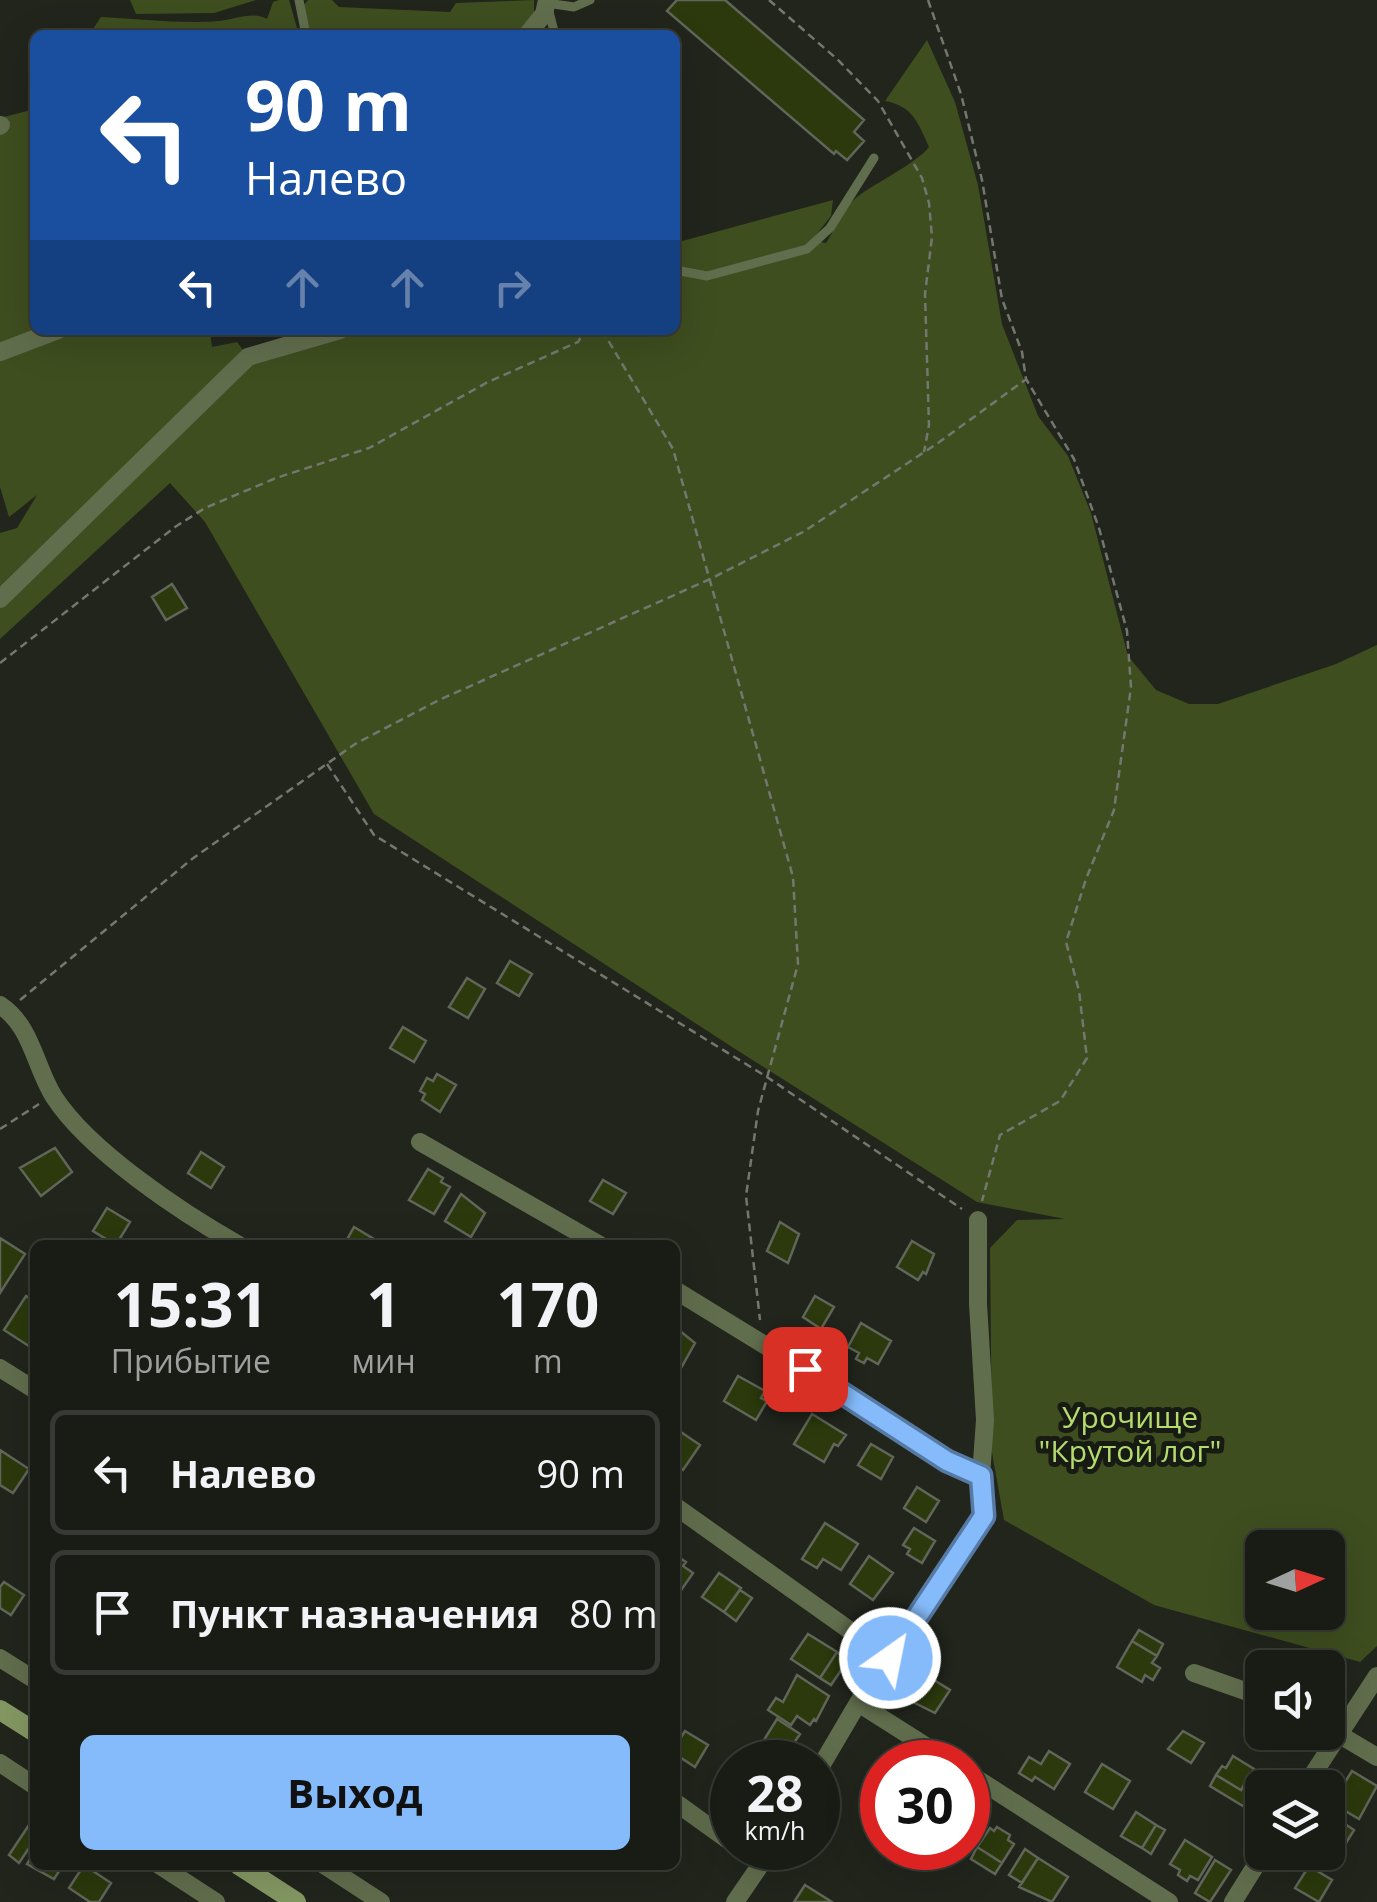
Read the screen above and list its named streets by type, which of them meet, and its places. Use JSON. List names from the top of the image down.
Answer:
{
  "parks": ["Урочище \"Крутой лог\""],
  "north": "right",
  "page": {
    "turn": ["90 m", "Налево"],
    "eta": [
      "15:31",
      "Прибытие",
      "1",
      "мин",
      "170",
      "m"
    ],
    "list": [
      {
        "name": "Налево",
        "value": "90 m"
      },
      {
        "name": "Пункт назначения",
        "value": "80 m"
      }
    ],
    "buttons": "Выход",
    "speed": "28 km/h",
    "limit": "30"
  }
}
